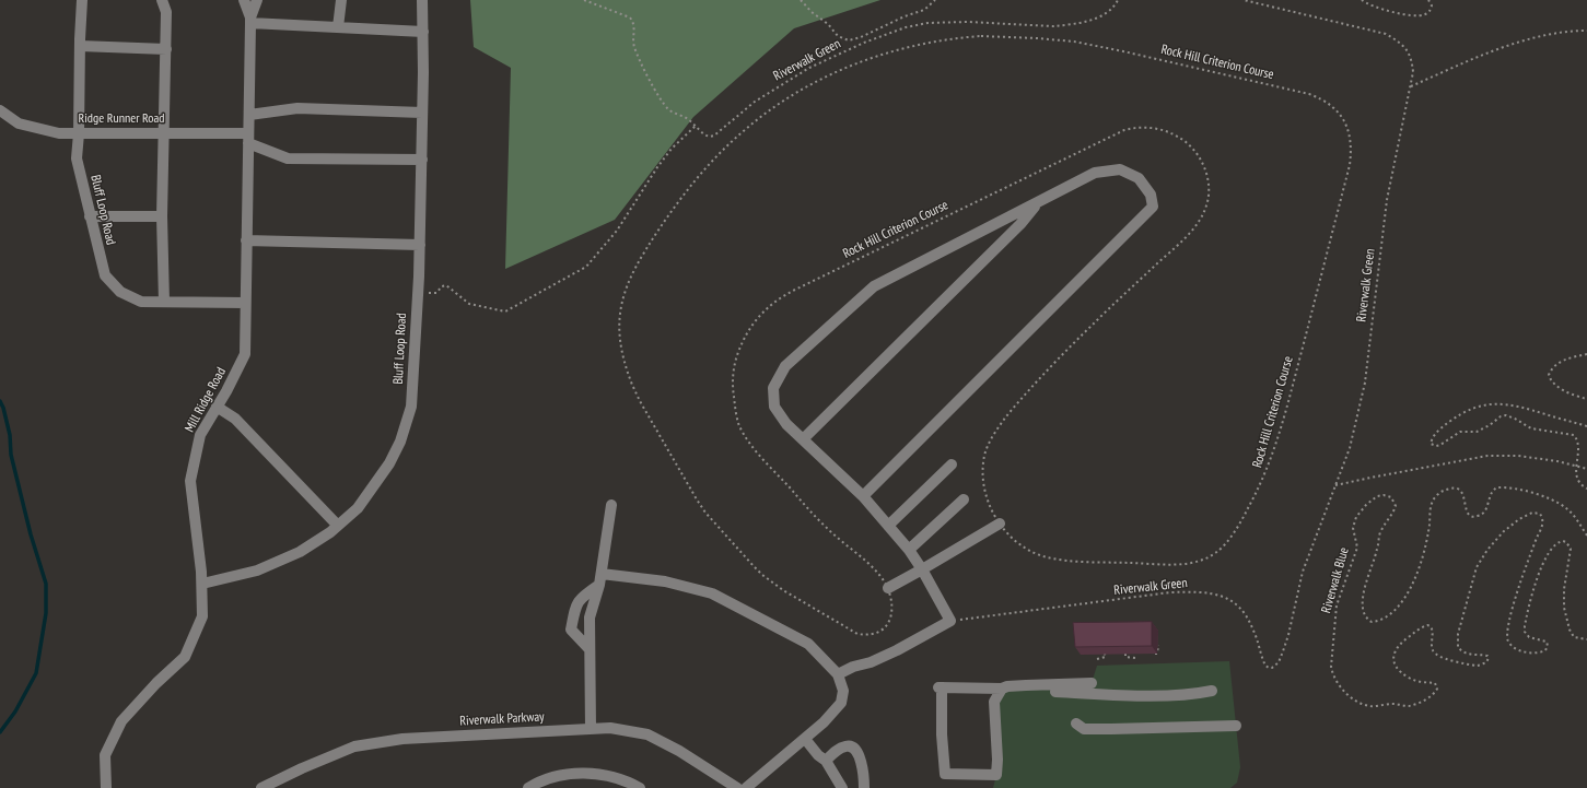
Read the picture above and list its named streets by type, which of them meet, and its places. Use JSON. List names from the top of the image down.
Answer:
{
  "streets": {
    "street": [
      "Ridge Runner Road",
      "Bluff Loop Road",
      "Mill Ridge Road",
      "Riverwalk Parkway"
    ],
    "path": ["Riverwalk Green", "Rock Hill Criterion Course", "Riverwalk Blue"]
  },
  "crossings": [
    ["Ridge Runner Road", "Bluff Loop Road"],
    ["Ridge Runner Road", "Mill Ridge Road"],
    ["Bluff Loop Road", "Mill Ridge Road"]
  ]
}
